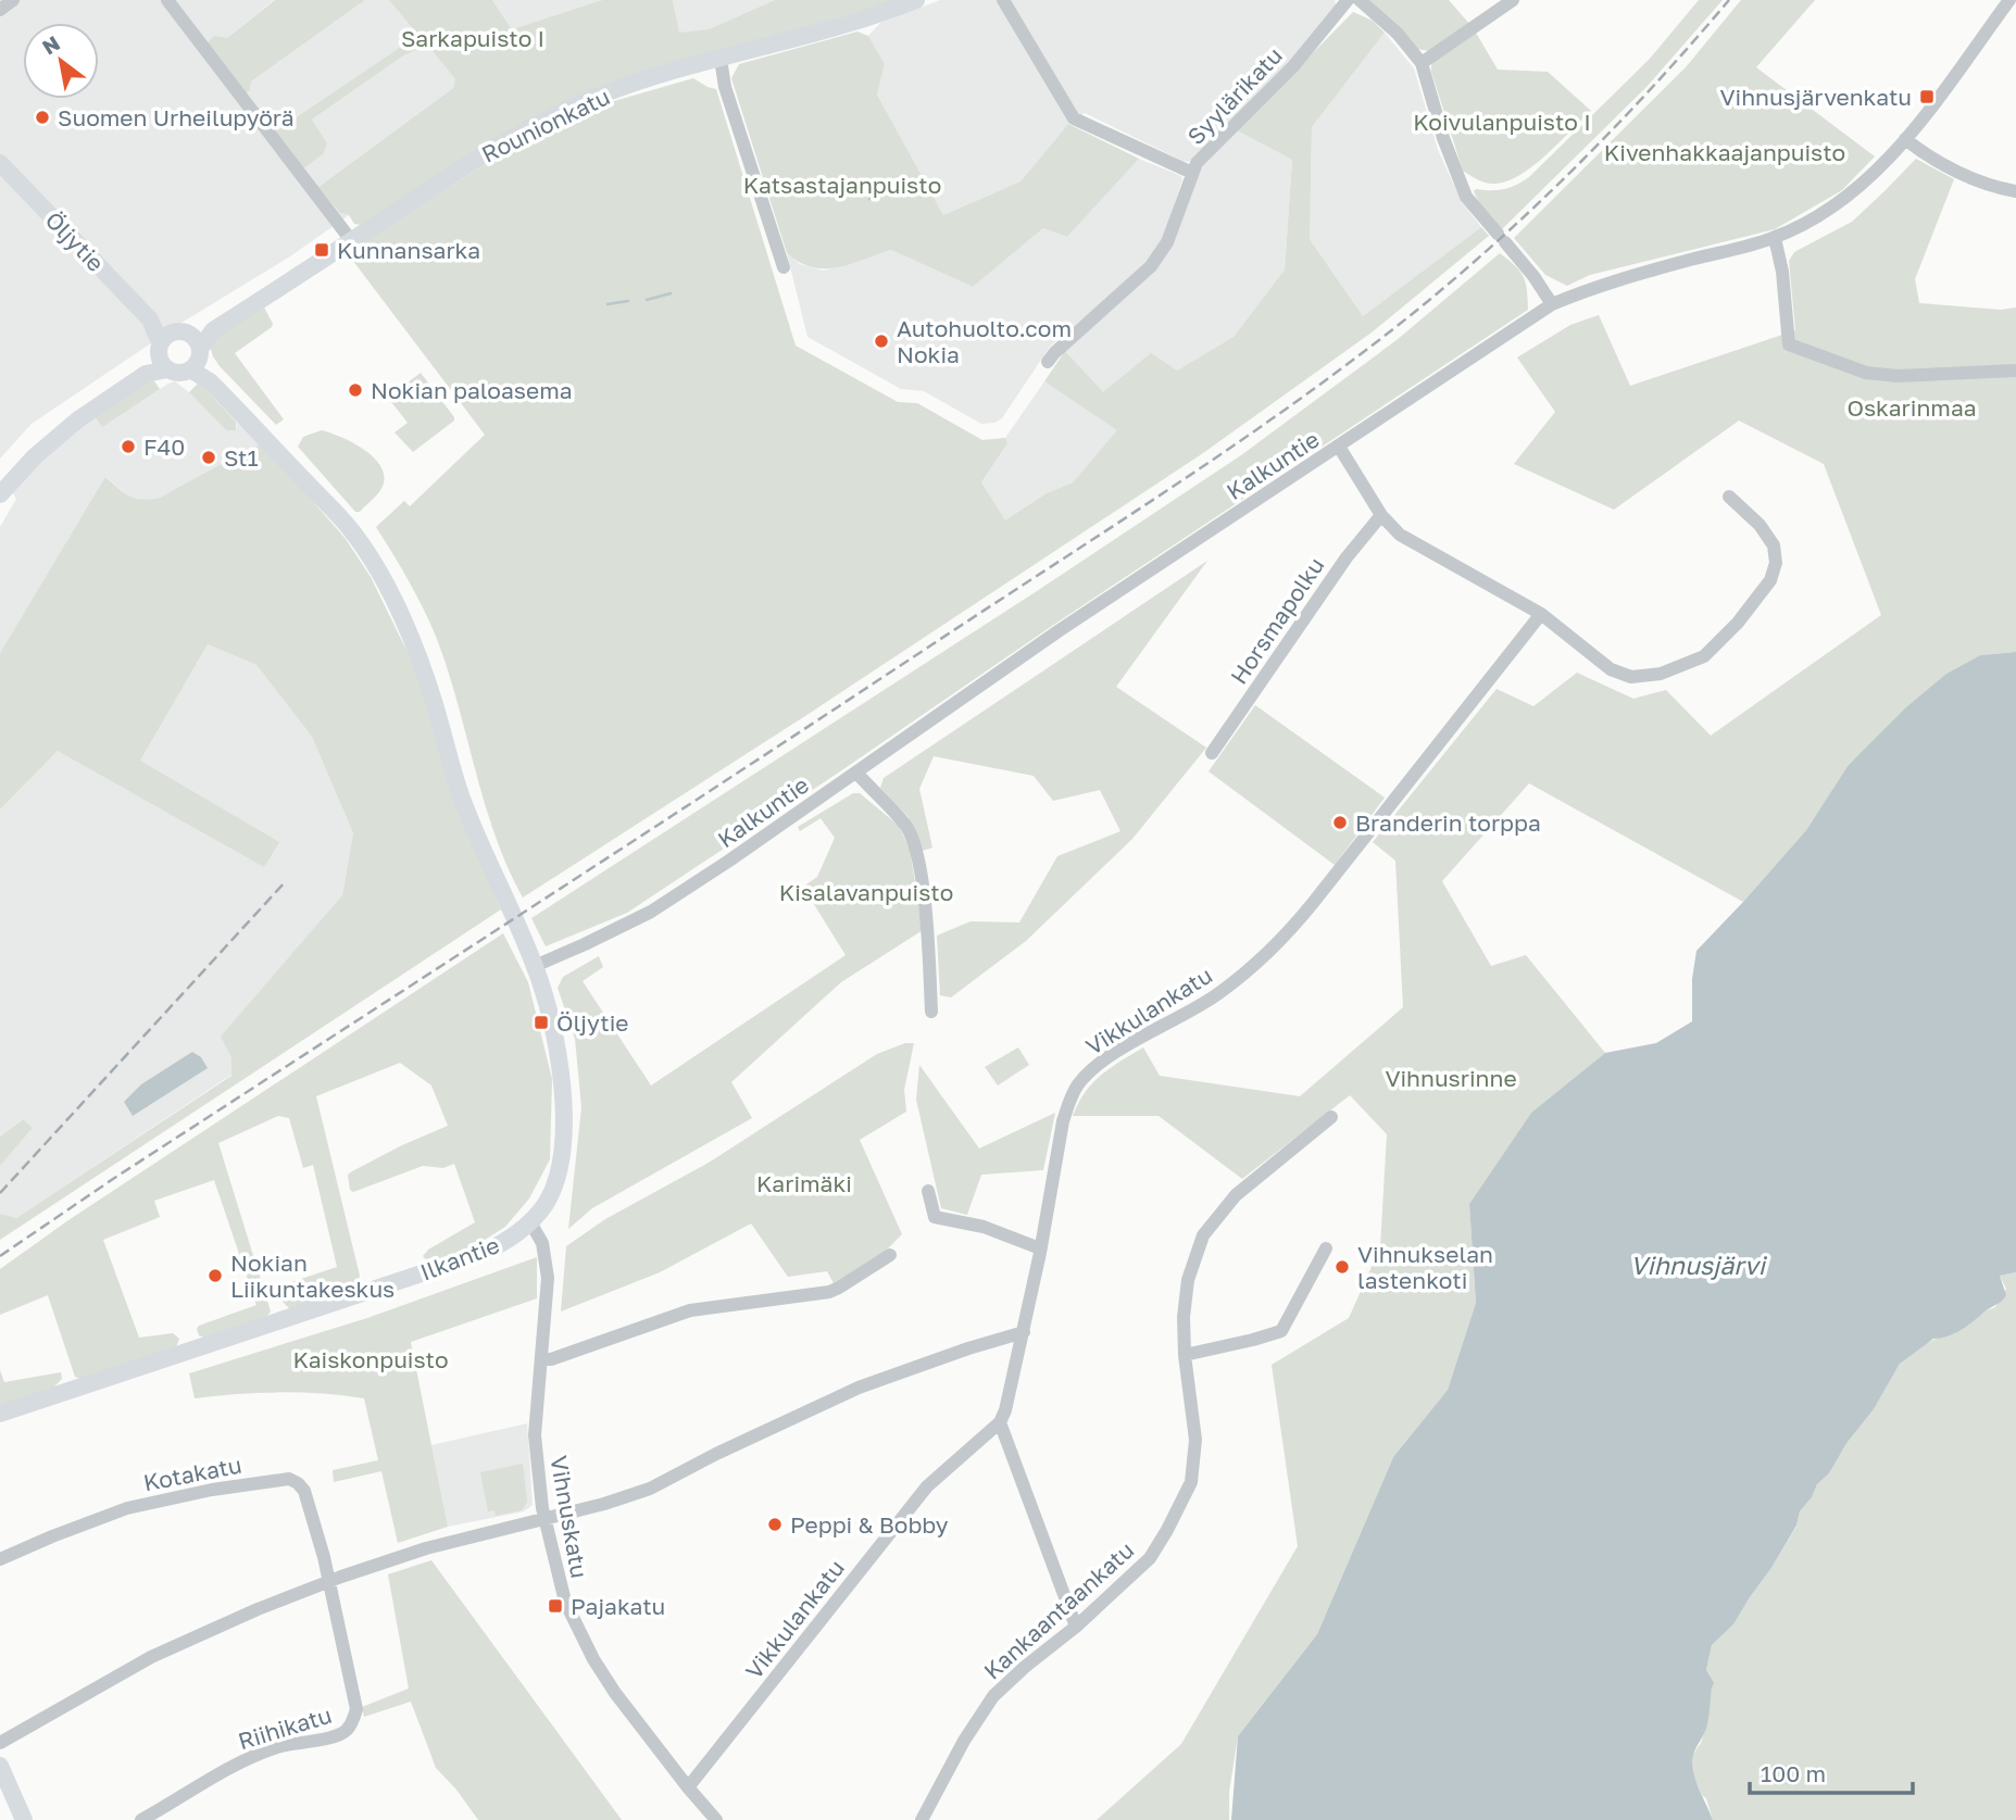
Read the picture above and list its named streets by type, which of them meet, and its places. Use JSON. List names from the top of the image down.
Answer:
{
  "streets": {
    "main road": ["Rounionkatu", "Öljytie", "Ilkantie"],
    "street": [
      "Syylärikatu",
      "Kalkuntie",
      "Horsmapolku",
      "Vikkulankatu",
      "Kotakatu",
      "Vihnuskatu",
      "Kankaantaankatu",
      "Riihikatu"
    ]
  },
  "crossings": [
    ["Rounionkatu", "Öljytie"],
    ["Öljytie", "Kalkuntie"],
    ["Öljytie", "Ilkantie"],
    ["Kalkuntie", "Ilkantie"],
    ["Vikkulankatu", "Vihnuskatu"],
    ["Ilkantie", "Vihnuskatu"],
    ["Kotakatu", "Riihikatu"]
  ],
  "water": ["Vihnusjärvi"],
  "parks": [
    "Sarkapuisto I",
    "Koivulanpuisto I",
    "Kivenhakkaajanpuisto",
    "Katsastajanpuisto",
    "Oskarinmaa",
    "Kisalavanpuisto",
    "Vihnusrinne",
    "Karimäki",
    "Kaiskonpuisto"
  ],
  "places": {
    "transit": [
      "Vihnusjärvenkatu",
      "Kunnansarka",
      "Öljytie",
      "Pajakatu"
    ],
    "other": [
      "Suomen Urheilupyörä",
      "Autohuolto.com Nokia",
      "Nokian paloasema",
      "F40",
      "St1",
      "Branderin torppa",
      "Vihnukselan lastenkoti",
      "Nokian Liikuntakeskus",
      "Peppi & Bobby"
    ]
  },
  "scale_bar": "100 m",
  "north": "top left"
}
